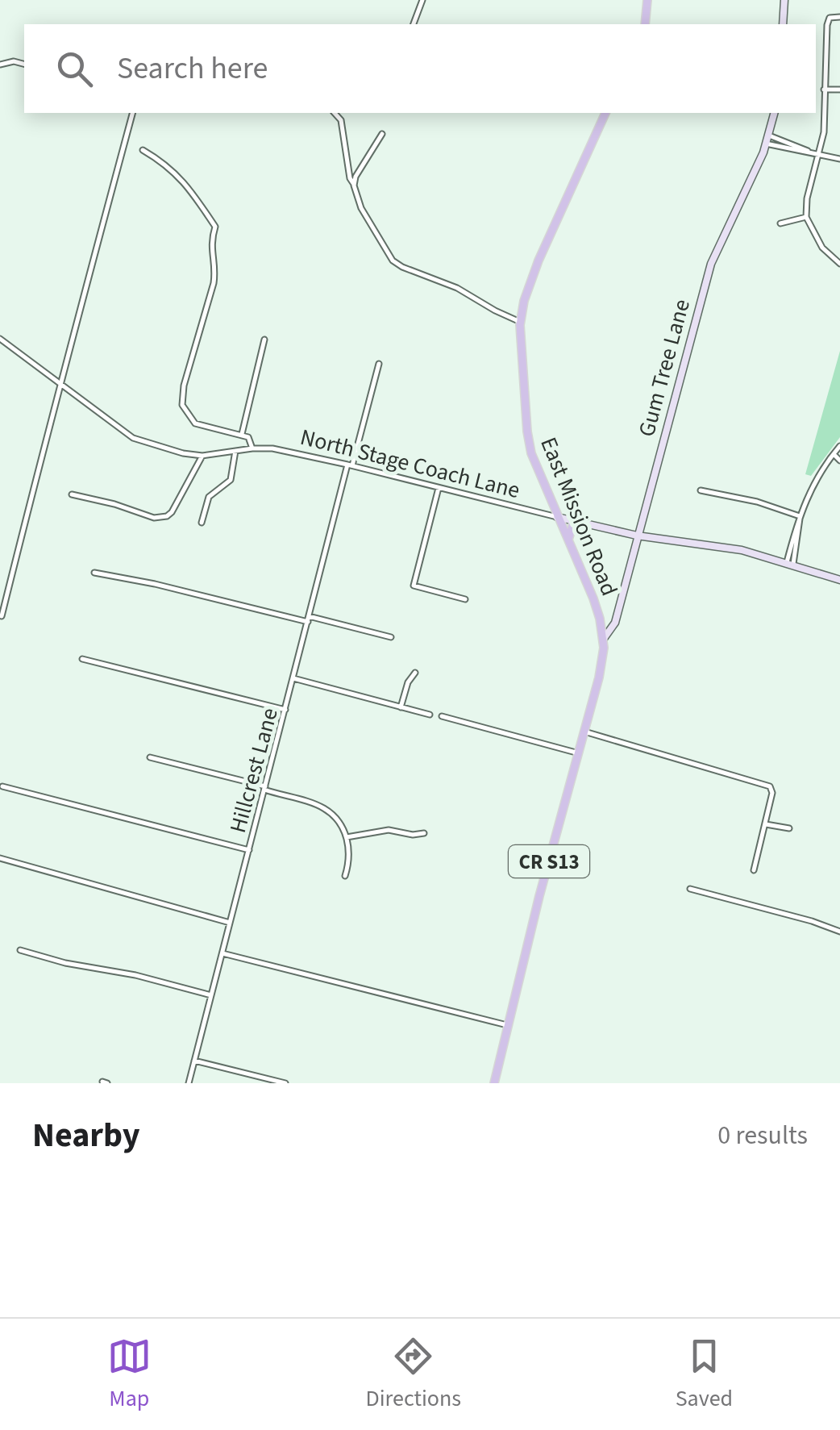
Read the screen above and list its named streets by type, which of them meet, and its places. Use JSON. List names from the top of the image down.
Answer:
{
  "streets": {
    "main road": ["East Mission Road", "CR S13"],
    "street": ["Gum Tree Lane", "North Stage Coach Lane", "Hillcrest Lane"]
  },
  "crossings": [
    ["Gum Tree Lane", "North Stage Coach Lane"],
    ["Gum Tree Lane", "East Mission Road"],
    ["North Stage Coach Lane", "East Mission Road"],
    ["North Stage Coach Lane", "Hillcrest Lane"]
  ],
  "page": {
    "search": "Search here",
    "heading": ["Nearby", "0 results"],
    "nav": ["Map", "Directions", "Saved"]
  }
}
